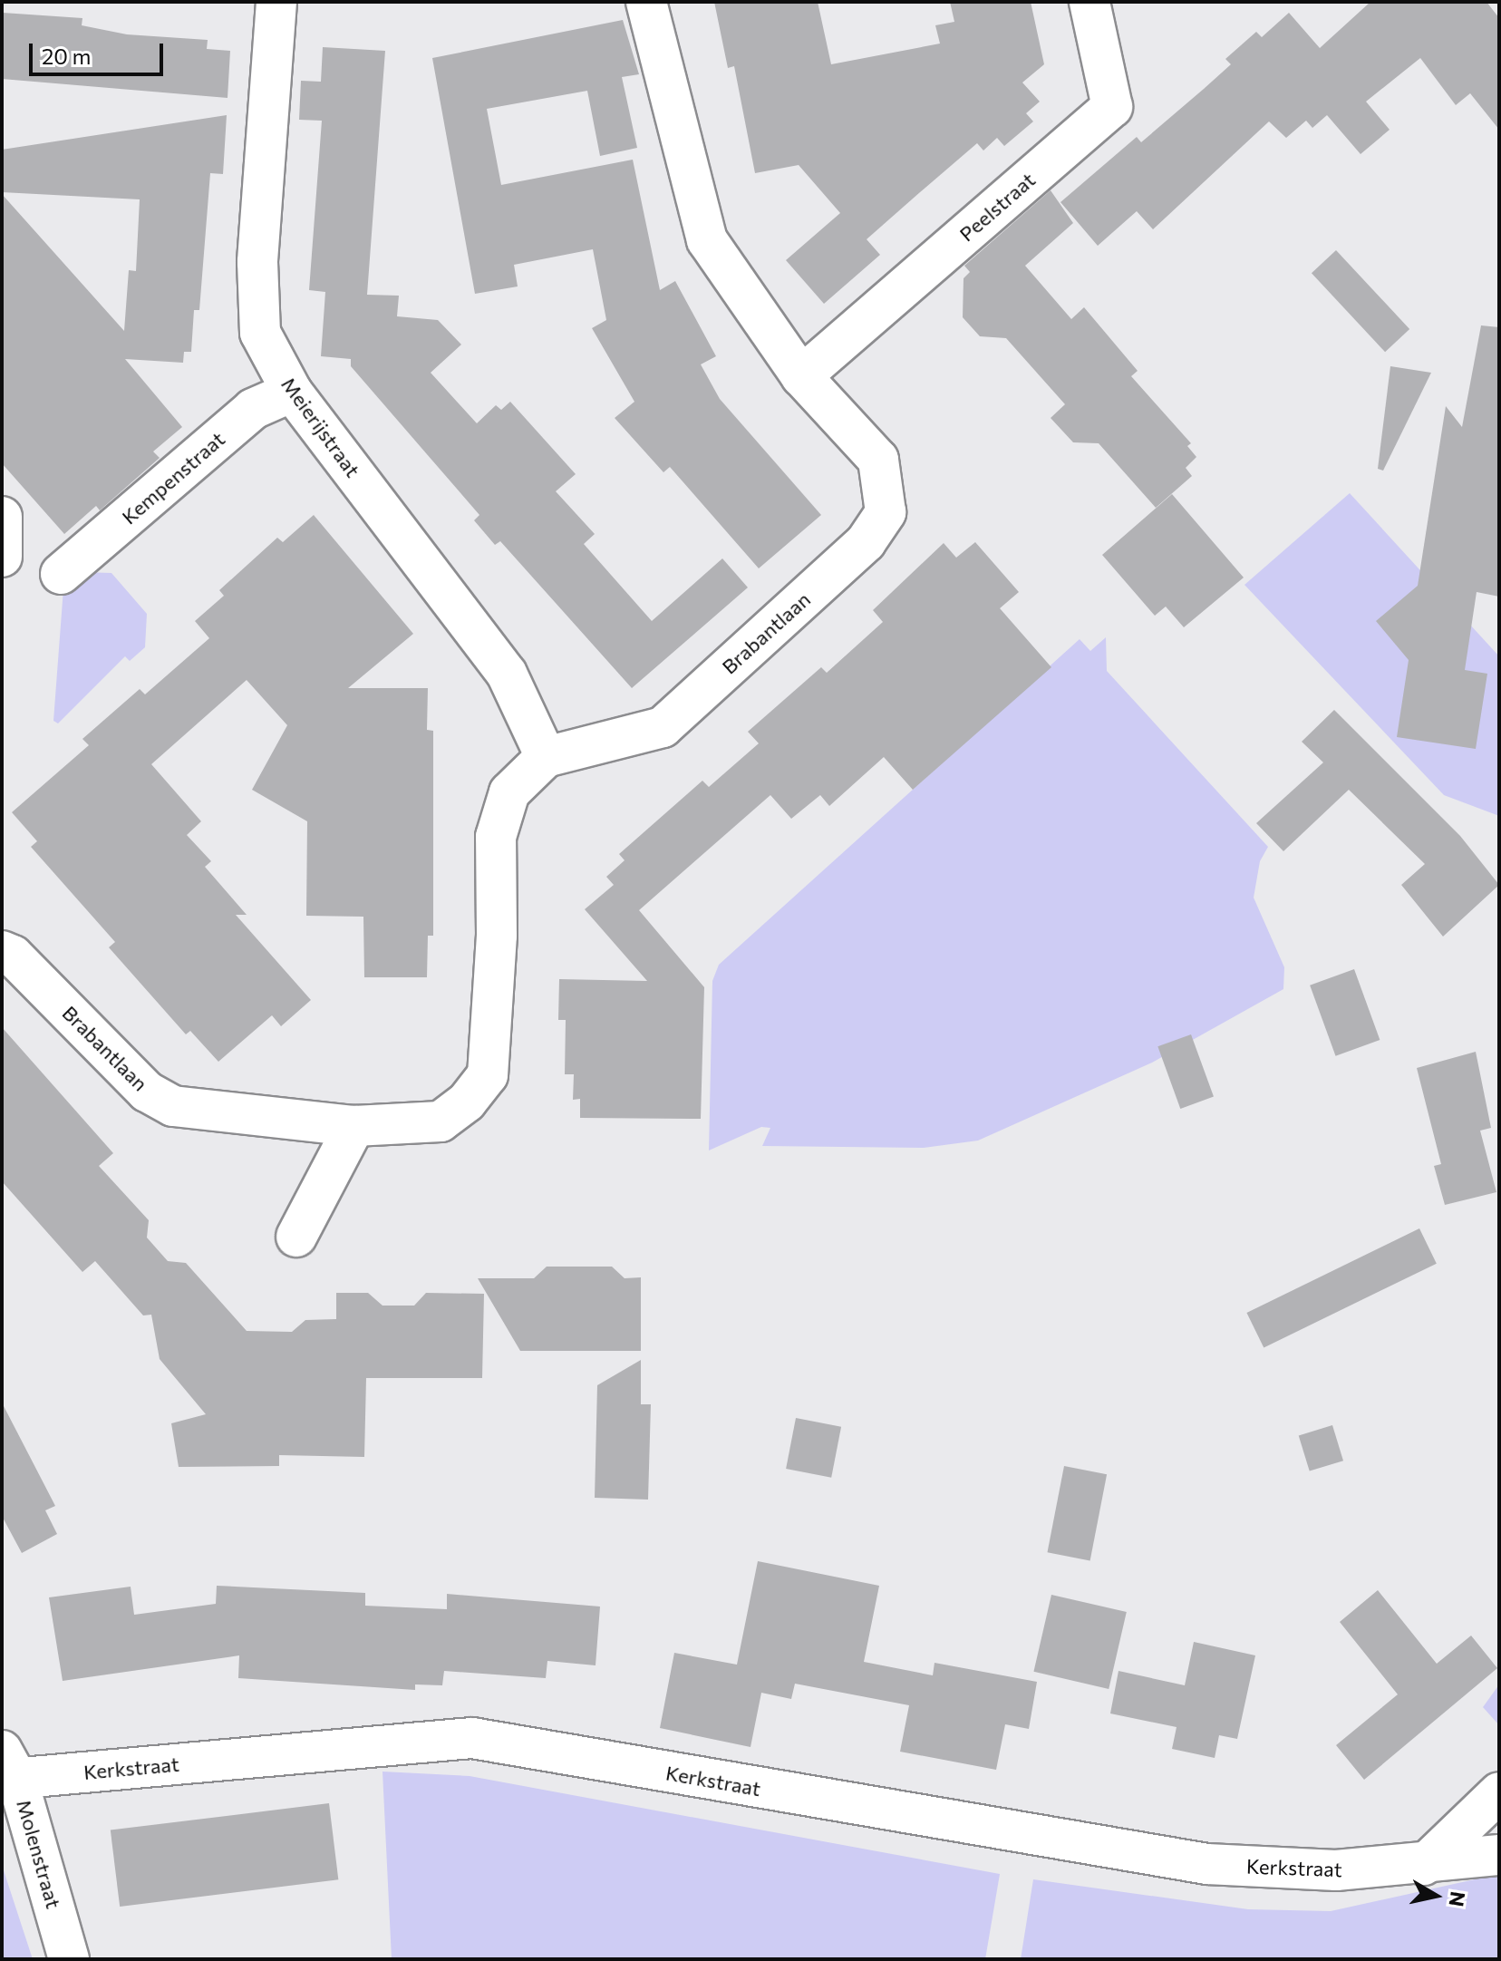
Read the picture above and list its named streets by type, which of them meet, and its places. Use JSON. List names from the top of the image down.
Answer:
{
  "streets": {
    "street": [
      "Peelstraat",
      "Meierijstraat",
      "Kempenstraat",
      "Brabantlaan",
      "Kerkstraat",
      "Molenstraat"
    ]
  },
  "crossings": [
    ["Peelstraat", "Brabantlaan"],
    ["Meierijstraat", "Kempenstraat"],
    ["Meierijstraat", "Brabantlaan"],
    ["Kerkstraat", "Molenstraat"]
  ],
  "scale_bar": "20 m",
  "north": "right"
}
